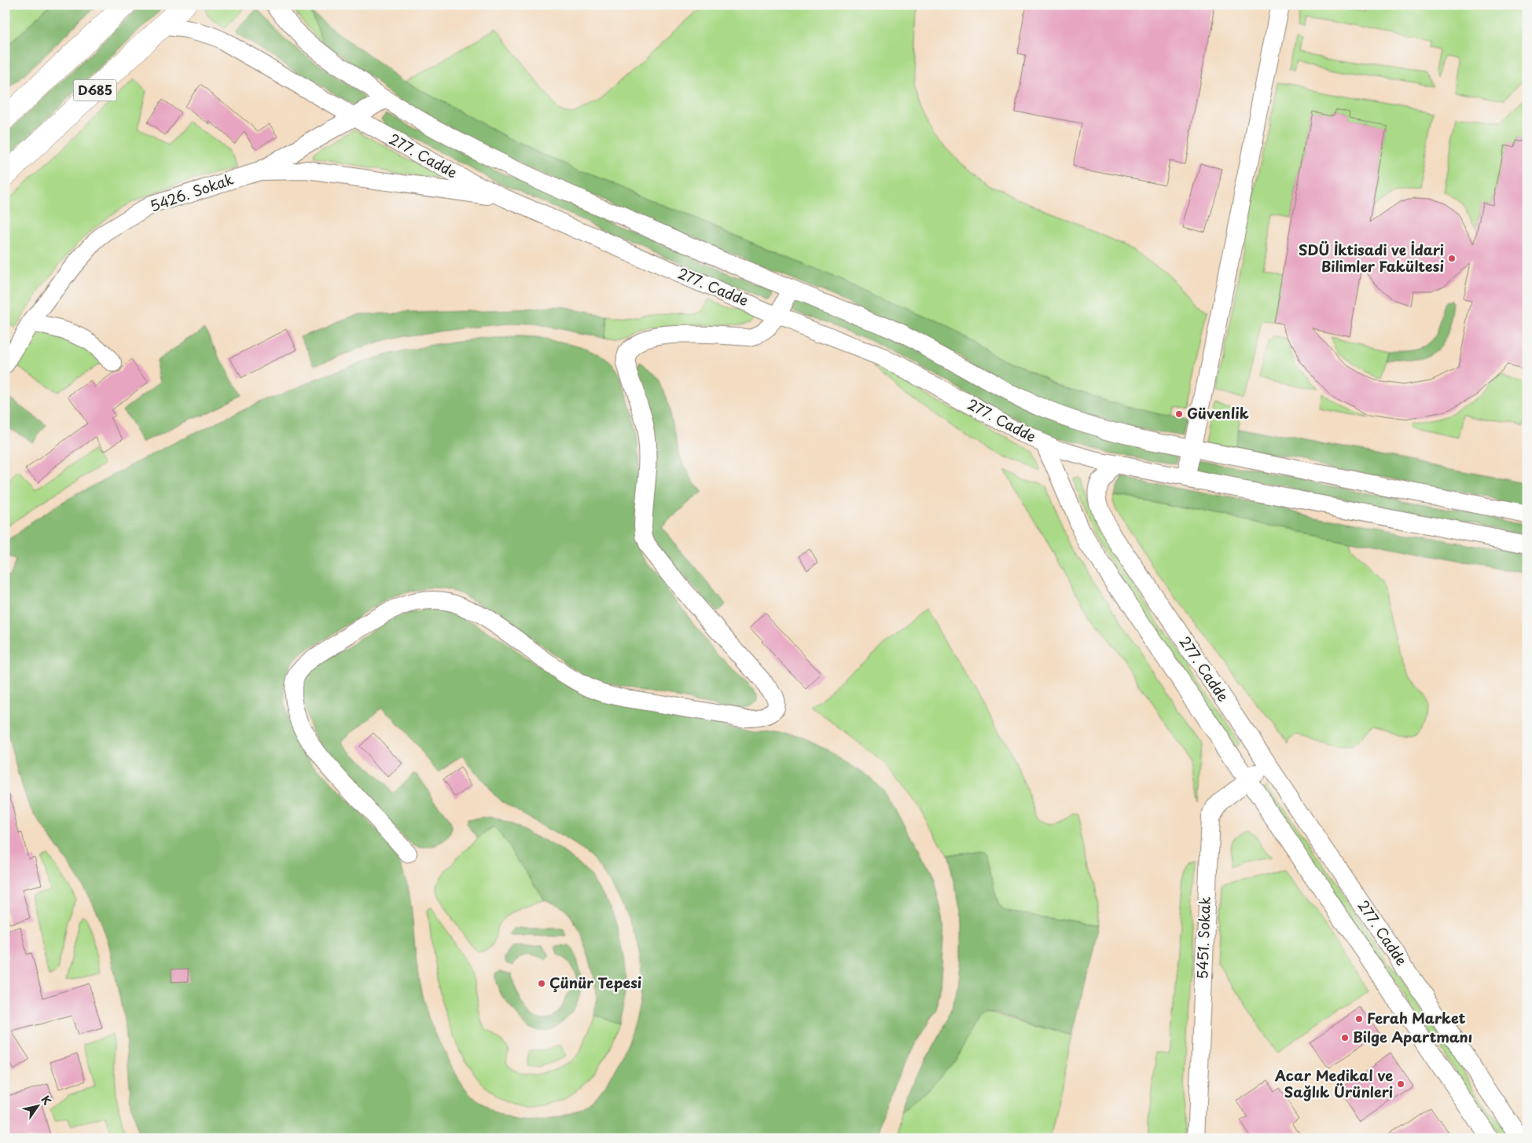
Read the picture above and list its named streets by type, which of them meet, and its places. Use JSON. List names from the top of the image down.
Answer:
{
  "streets": {
    "highway": ["D685"],
    "street": ["277. Cadde", "5426. Sokak", "5451. Sokak"]
  },
  "crossings": [
    ["D685", "277. Cadde"],
    ["277. Cadde", "5426. Sokak"],
    ["277. Cadde", "5451. Sokak"]
  ],
  "places": [
    "SDÜ İktisadi ve İdari Bilimler Fakültesi",
    "Güvenlik",
    "Çünür Tepesi",
    "Ferah Market",
    "Bilge Apartmanı",
    "Acar Medikal ve Sağlık Ürünleri"
  ],
  "north": "top right"
}
